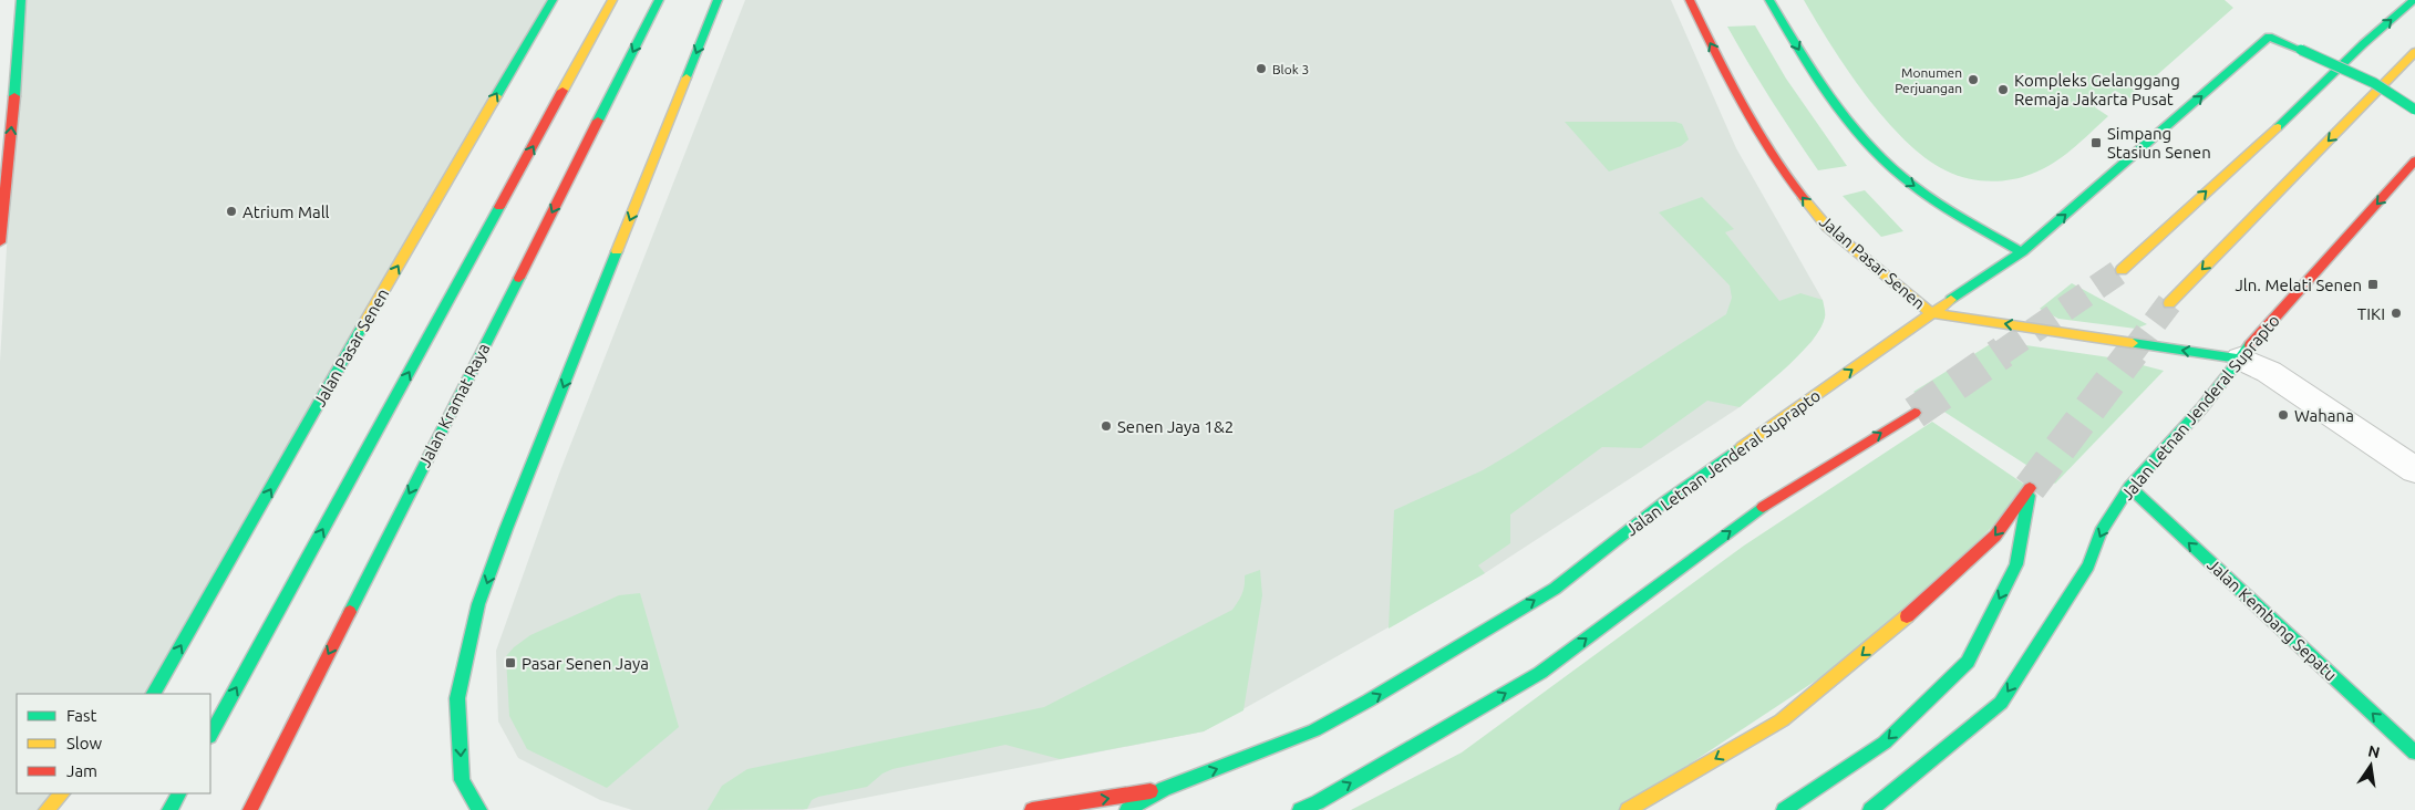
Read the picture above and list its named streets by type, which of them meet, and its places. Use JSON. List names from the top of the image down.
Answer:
{
  "streets": {
    "main road": [
      "Jalan Pasar Senen",
      "Jalan Kramat Raya",
      "Jalan Letnan Jenderal Suprapto",
      "Jalan Kembang Sepatu"
    ]
  },
  "crossings": [
    ["Jalan Pasar Senen", "Jalan Letnan Jenderal Suprapto"],
    ["Jalan Letnan Jenderal Suprapto", "Jalan Kembang Sepatu"]
  ],
  "one_way": ["Jalan Kembang Sepatu"],
  "places": {
    "other": [
      "Blok 3",
      "Monumen Perjuangan",
      "Kompleks Gelanggang Remaja Jakarta Pusat",
      "Atrium Mall",
      "TIKI",
      "Wahana",
      "Senen Jaya 1&2"
    ],
    "transit": ["Simpang Stasiun Senen", "Jln. Melati Senen", "Pasar Senen Jaya"]
  },
  "legend": ["Fast", "Slow", "Jam"],
  "north": "top"
}
